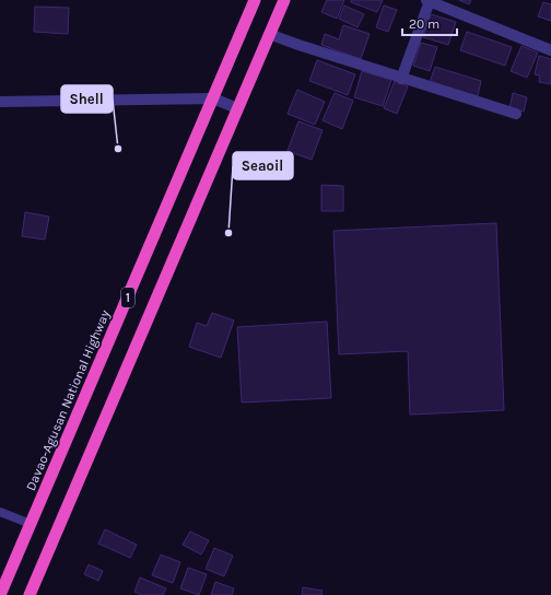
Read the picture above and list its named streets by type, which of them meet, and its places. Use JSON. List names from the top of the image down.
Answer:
{
  "streets": {
    "highway": ["1", "Davao-Agusan National Highway"]
  },
  "places": ["Shell", "Seaoil"],
  "scale_bar": "20 m"
}
